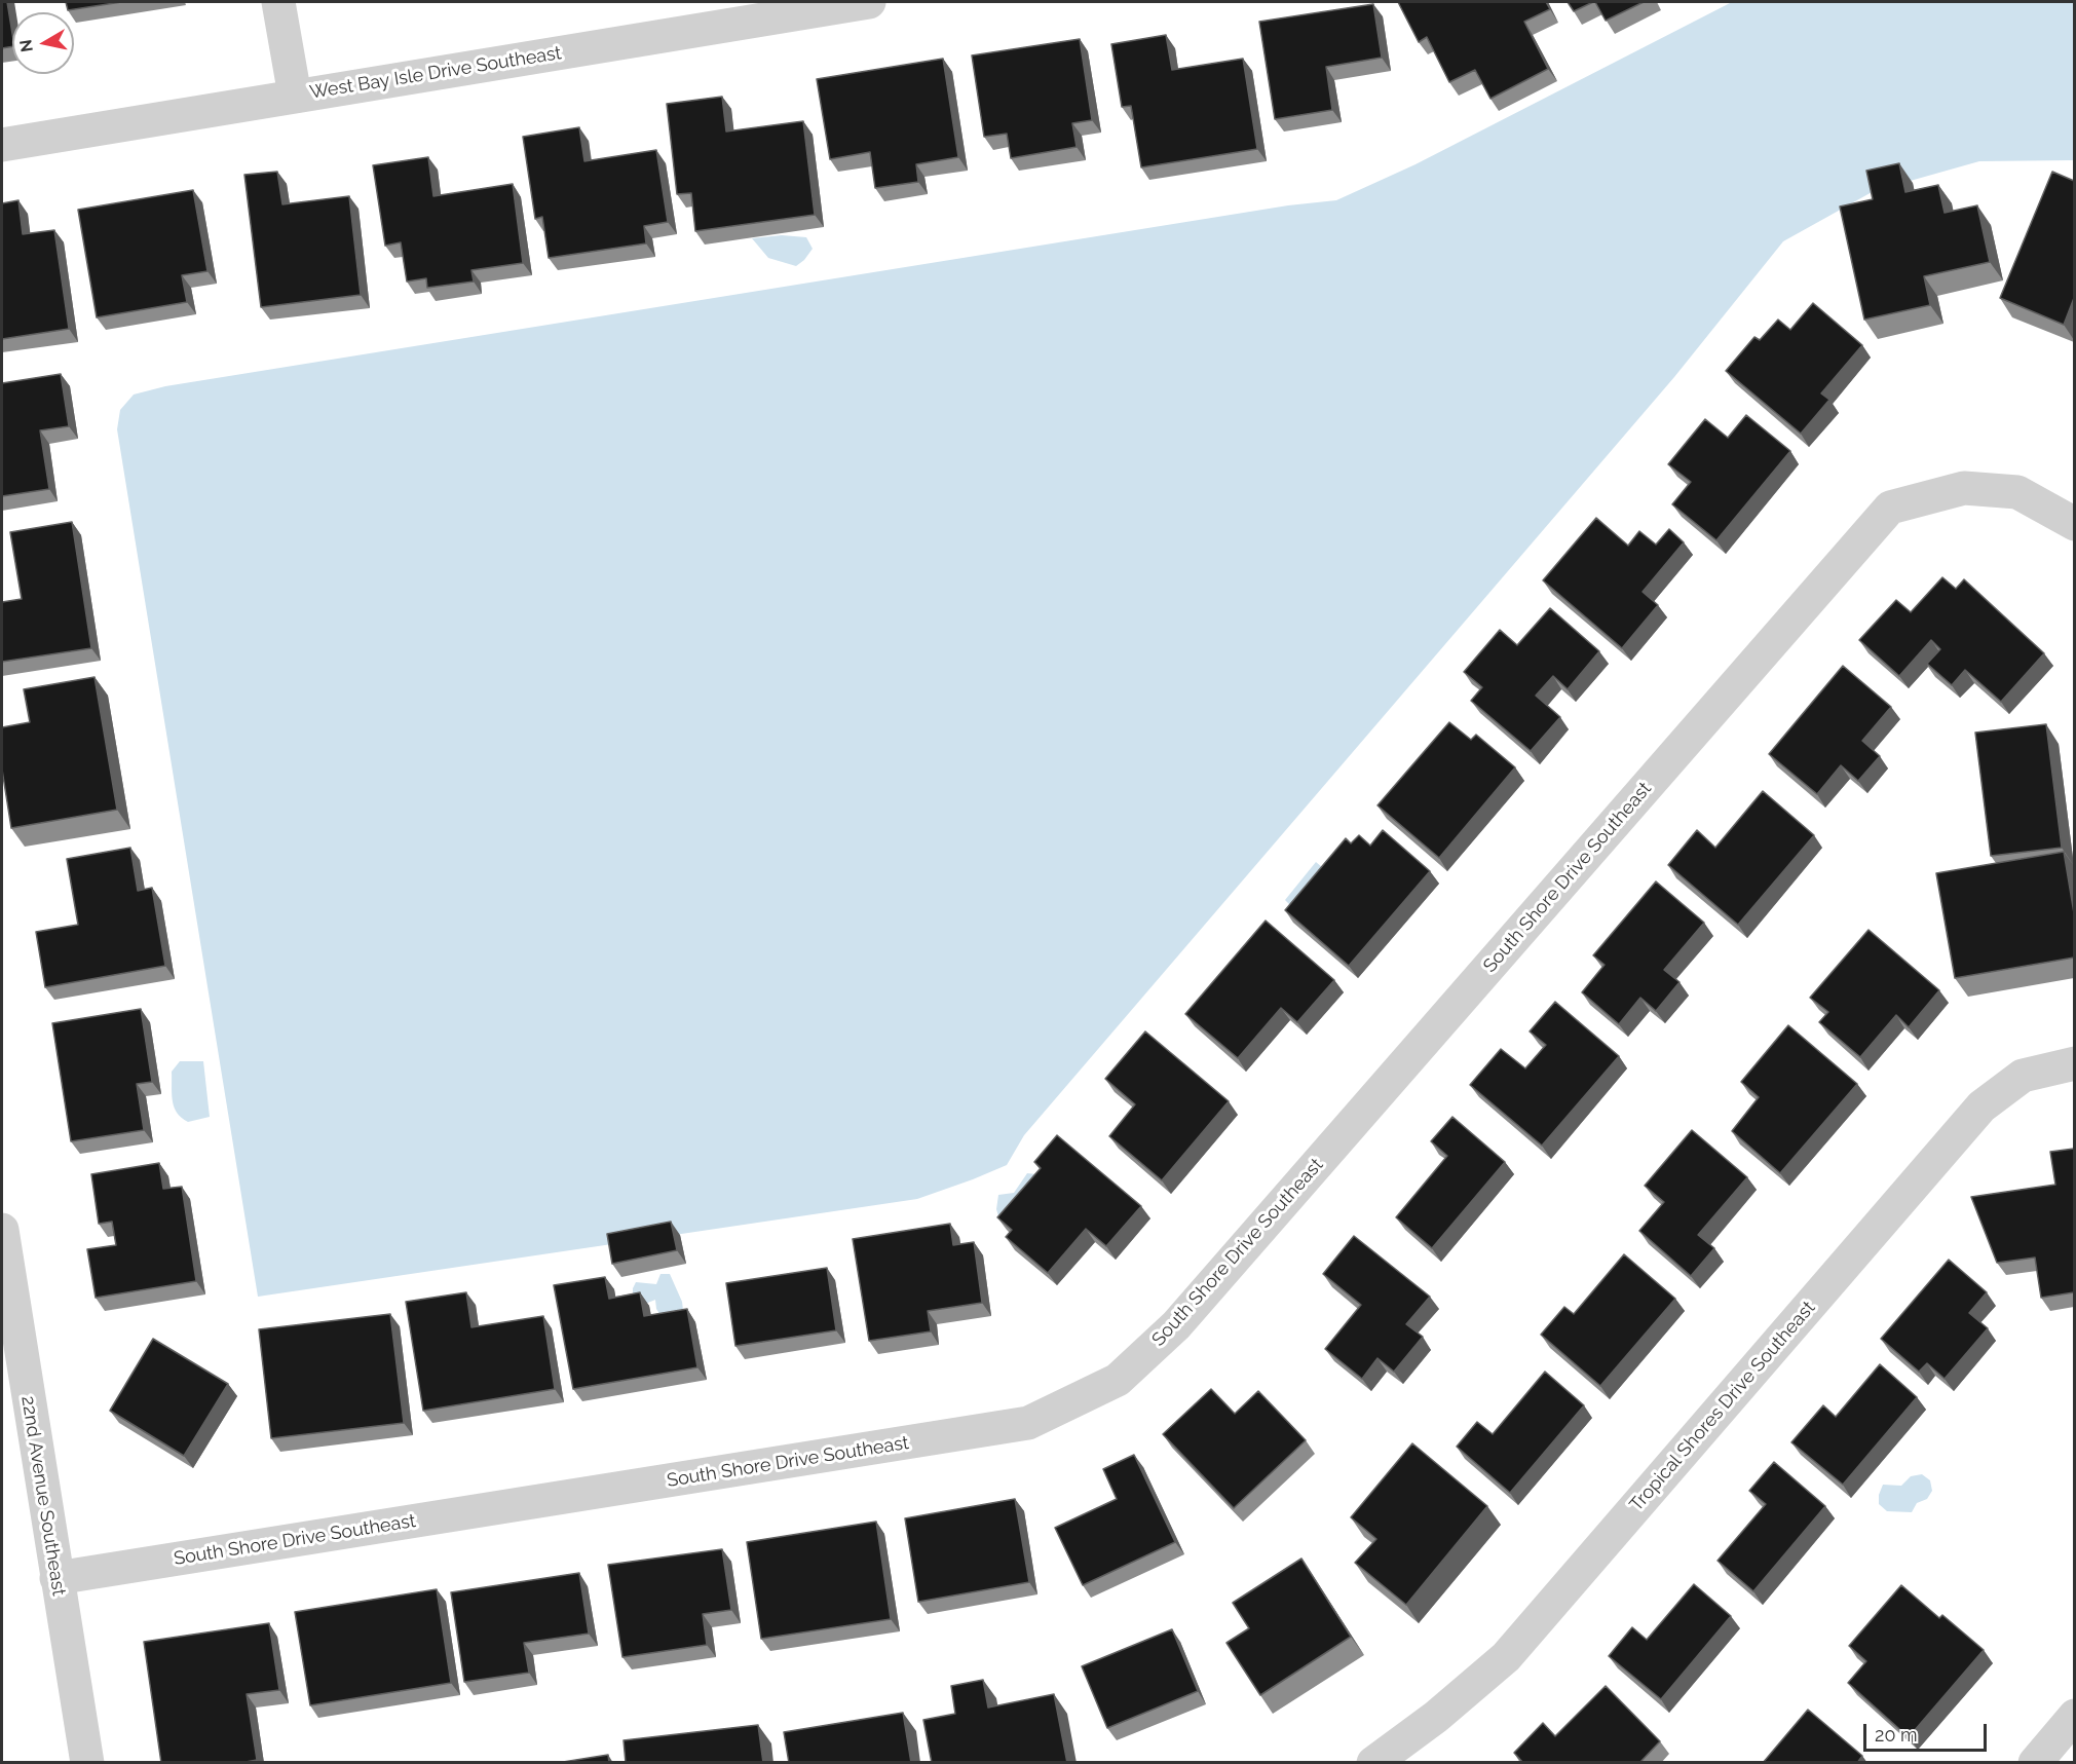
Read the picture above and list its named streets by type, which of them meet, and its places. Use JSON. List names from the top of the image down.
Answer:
{
  "streets": {
    "street": [
      "West Bay Isle Drive Southeast",
      "South Shore Drive Southeast",
      "Tropical Shores Drive Southeast",
      "22nd Avenue Southeast"
    ]
  },
  "crossings": [
    ["South Shore Drive Southeast", "22nd Avenue Southeast"]
  ],
  "scale_bar": "20 m",
  "north": "left"
}
